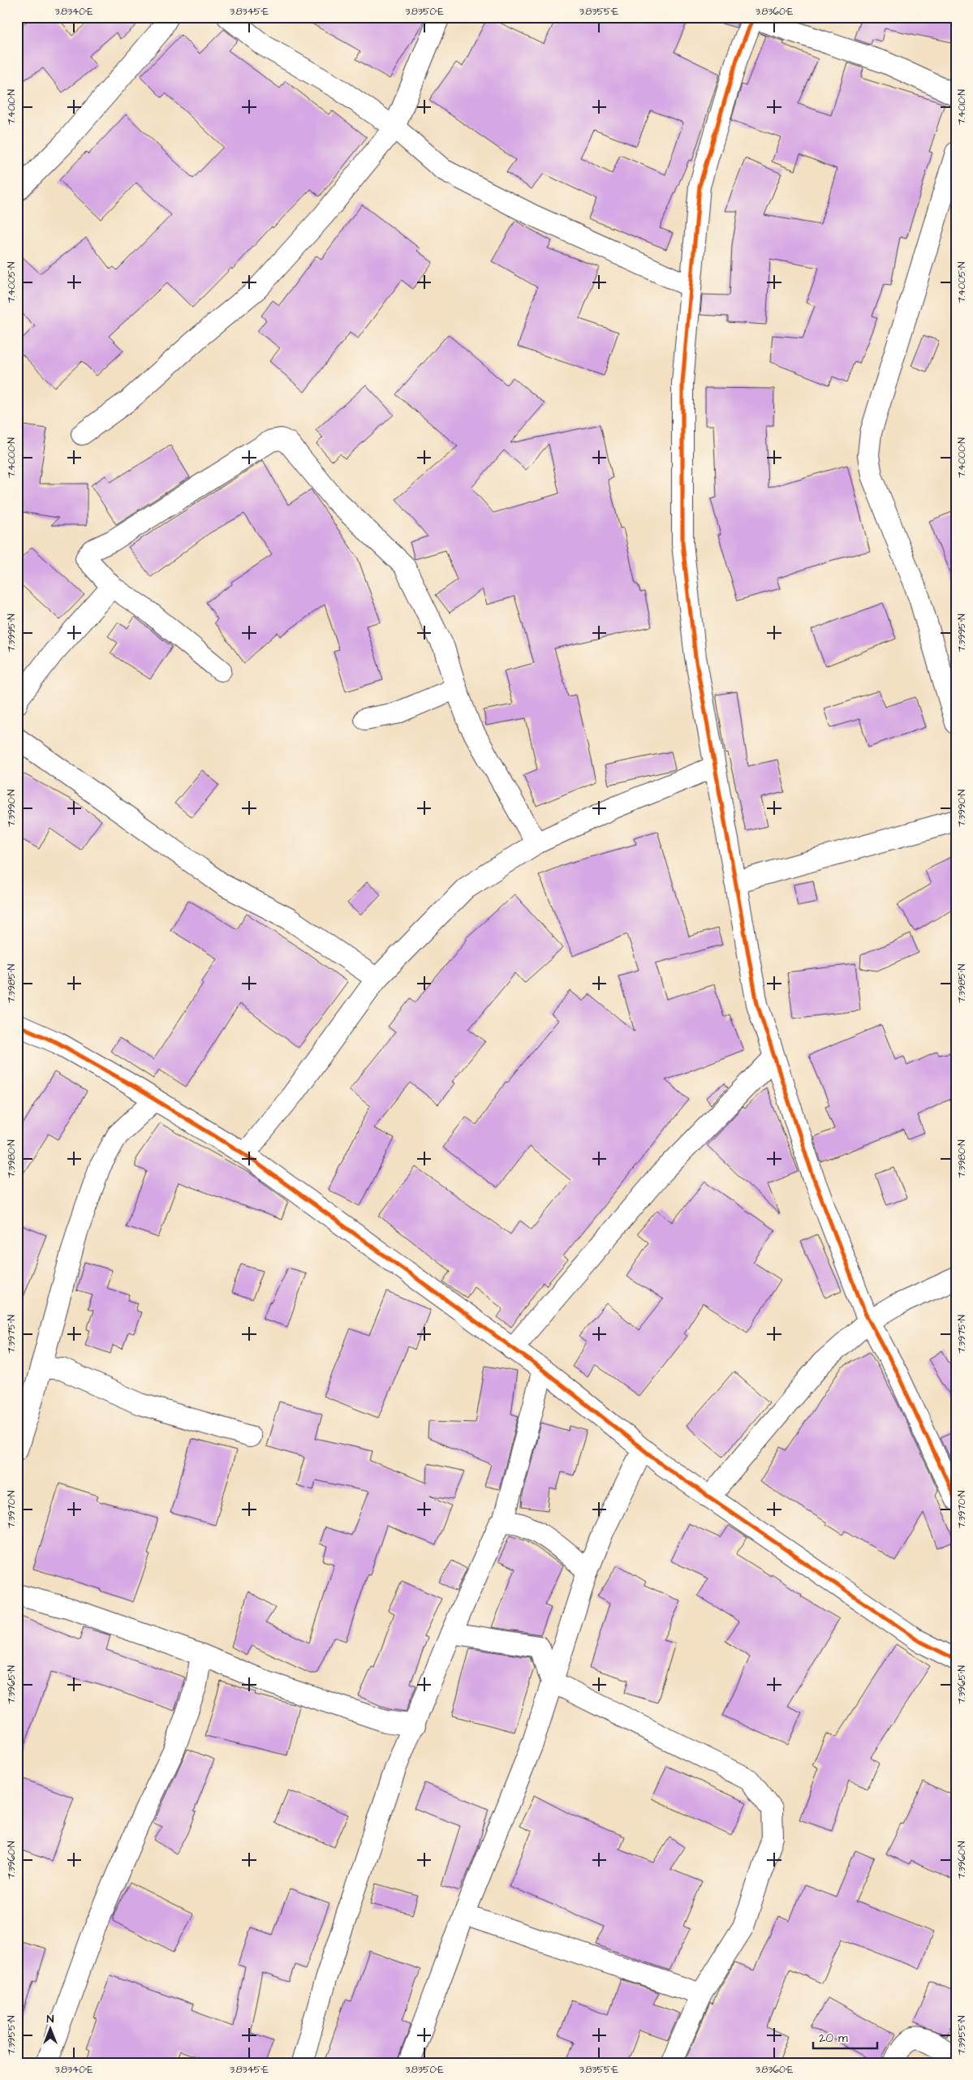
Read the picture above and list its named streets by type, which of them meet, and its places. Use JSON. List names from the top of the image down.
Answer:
{
  "scale_bar": "20 m",
  "north": "top",
  "coordinates": [
    "3.8340°E",
    "3.8345°E",
    "3.8350°E",
    "3.8355°E",
    "3.8360°E",
    "7.4010°N",
    "7.4005°N",
    "7.4000°N",
    "7.3995°N",
    "7.3990°N",
    "7.3985°N",
    "7.3980°N",
    "7.3975°N",
    "7.3970°N",
    "7.3965°N",
    "7.3960°N",
    "7.3955°N"
  ]
}
